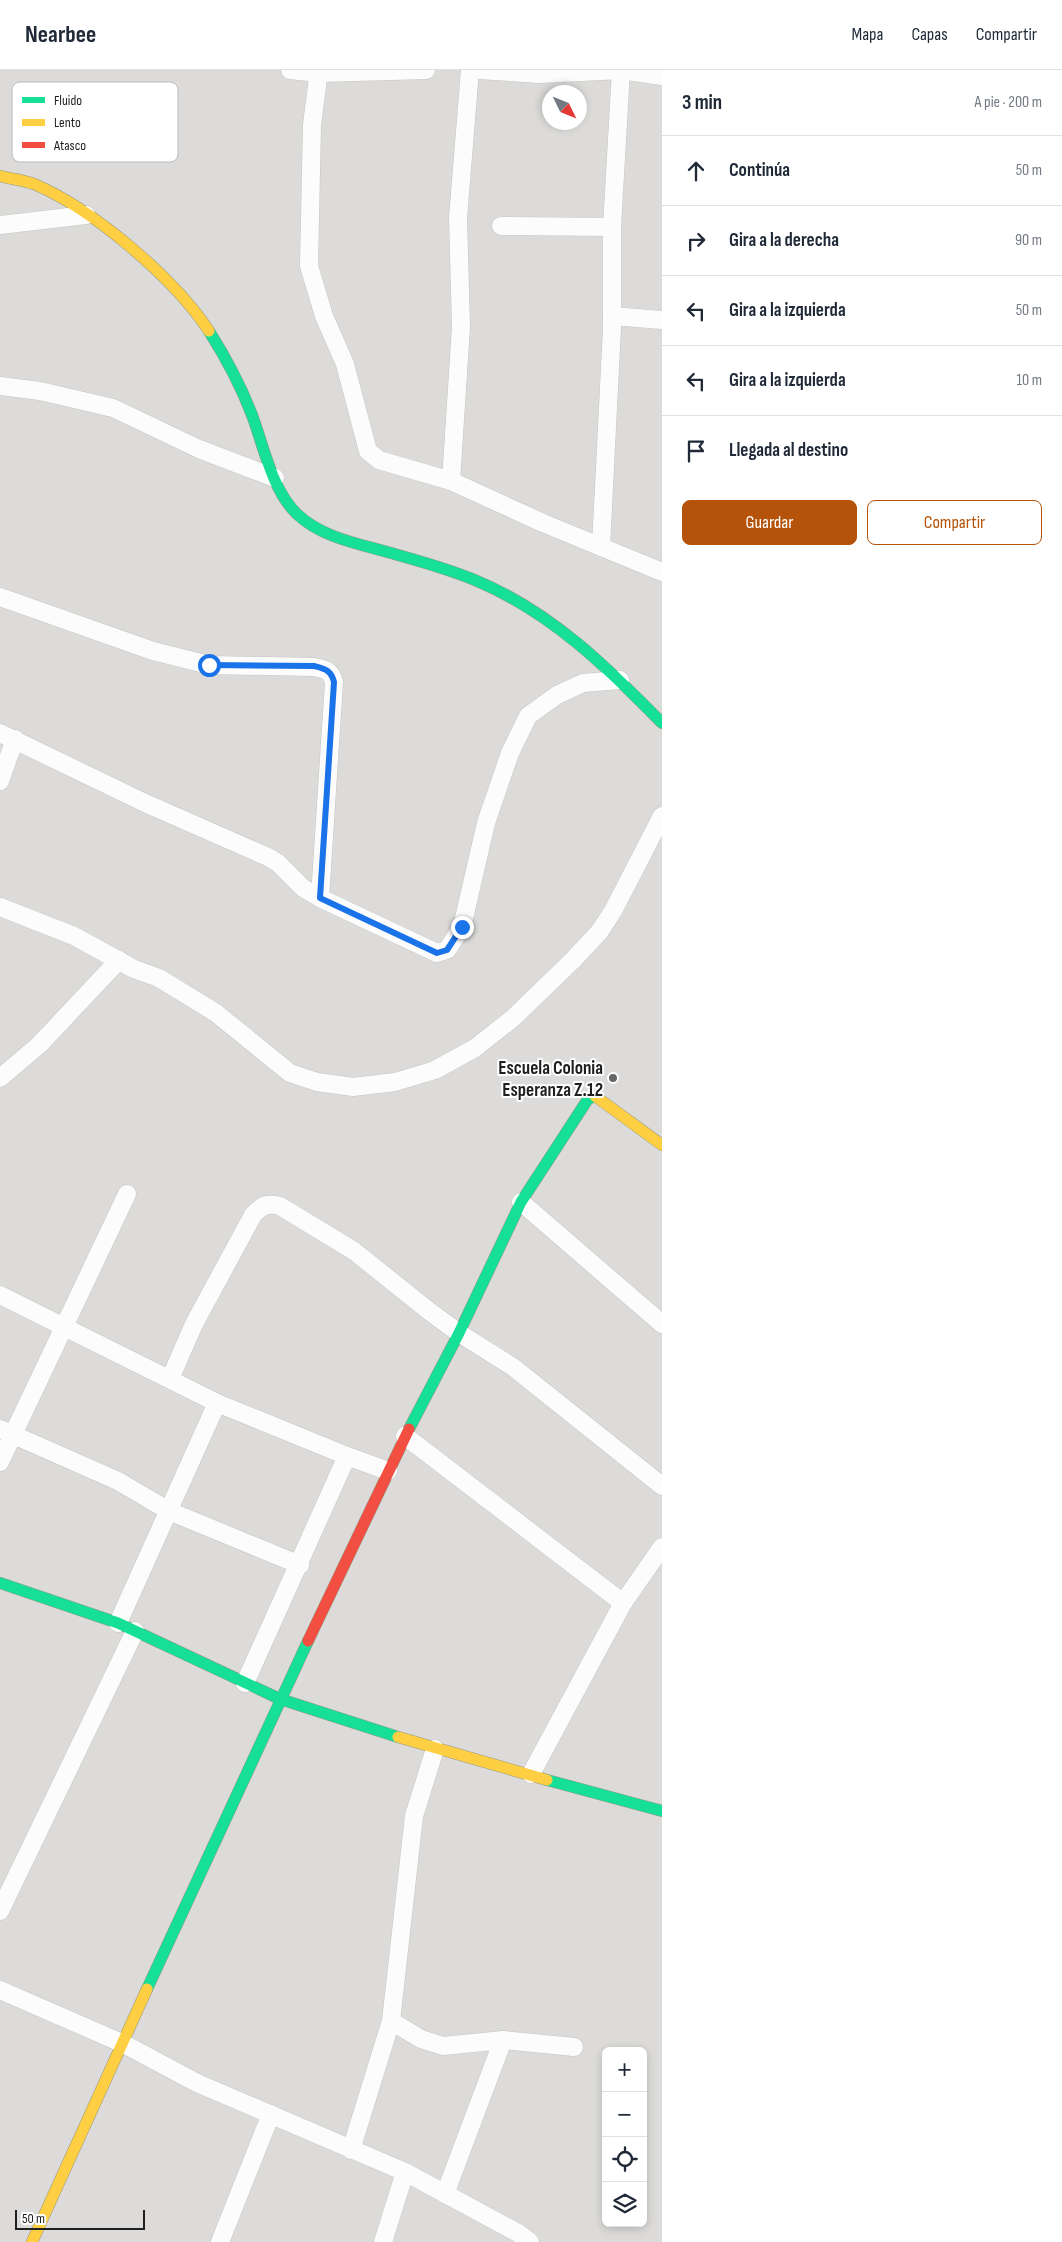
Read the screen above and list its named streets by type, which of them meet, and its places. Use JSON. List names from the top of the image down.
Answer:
{
  "places": ["Escuela Colonia Esperanza Z.12"],
  "legend": ["Fluido", "Lento", "Atasco"],
  "scale_bar": "50 m",
  "north": "bottom right",
  "page": {
    "header": "Nearbee",
    "nav": ["Mapa", "Capas", "Compartir"],
    "heading": ["3 min", "A pie · 200 m"],
    "list": [
      ["Continúa", "50 m"],
      ["Gira a la derecha", "90 m"],
      ["Gira a la izquierda", "50 m"],
      ["Gira a la izquierda", "10 m"],
      "Llegada al destino"
    ],
    "buttons": ["Guardar", "Compartir"],
    "map_buttons": ["+", "−"],
    "scale": "50 m"
  }
}
